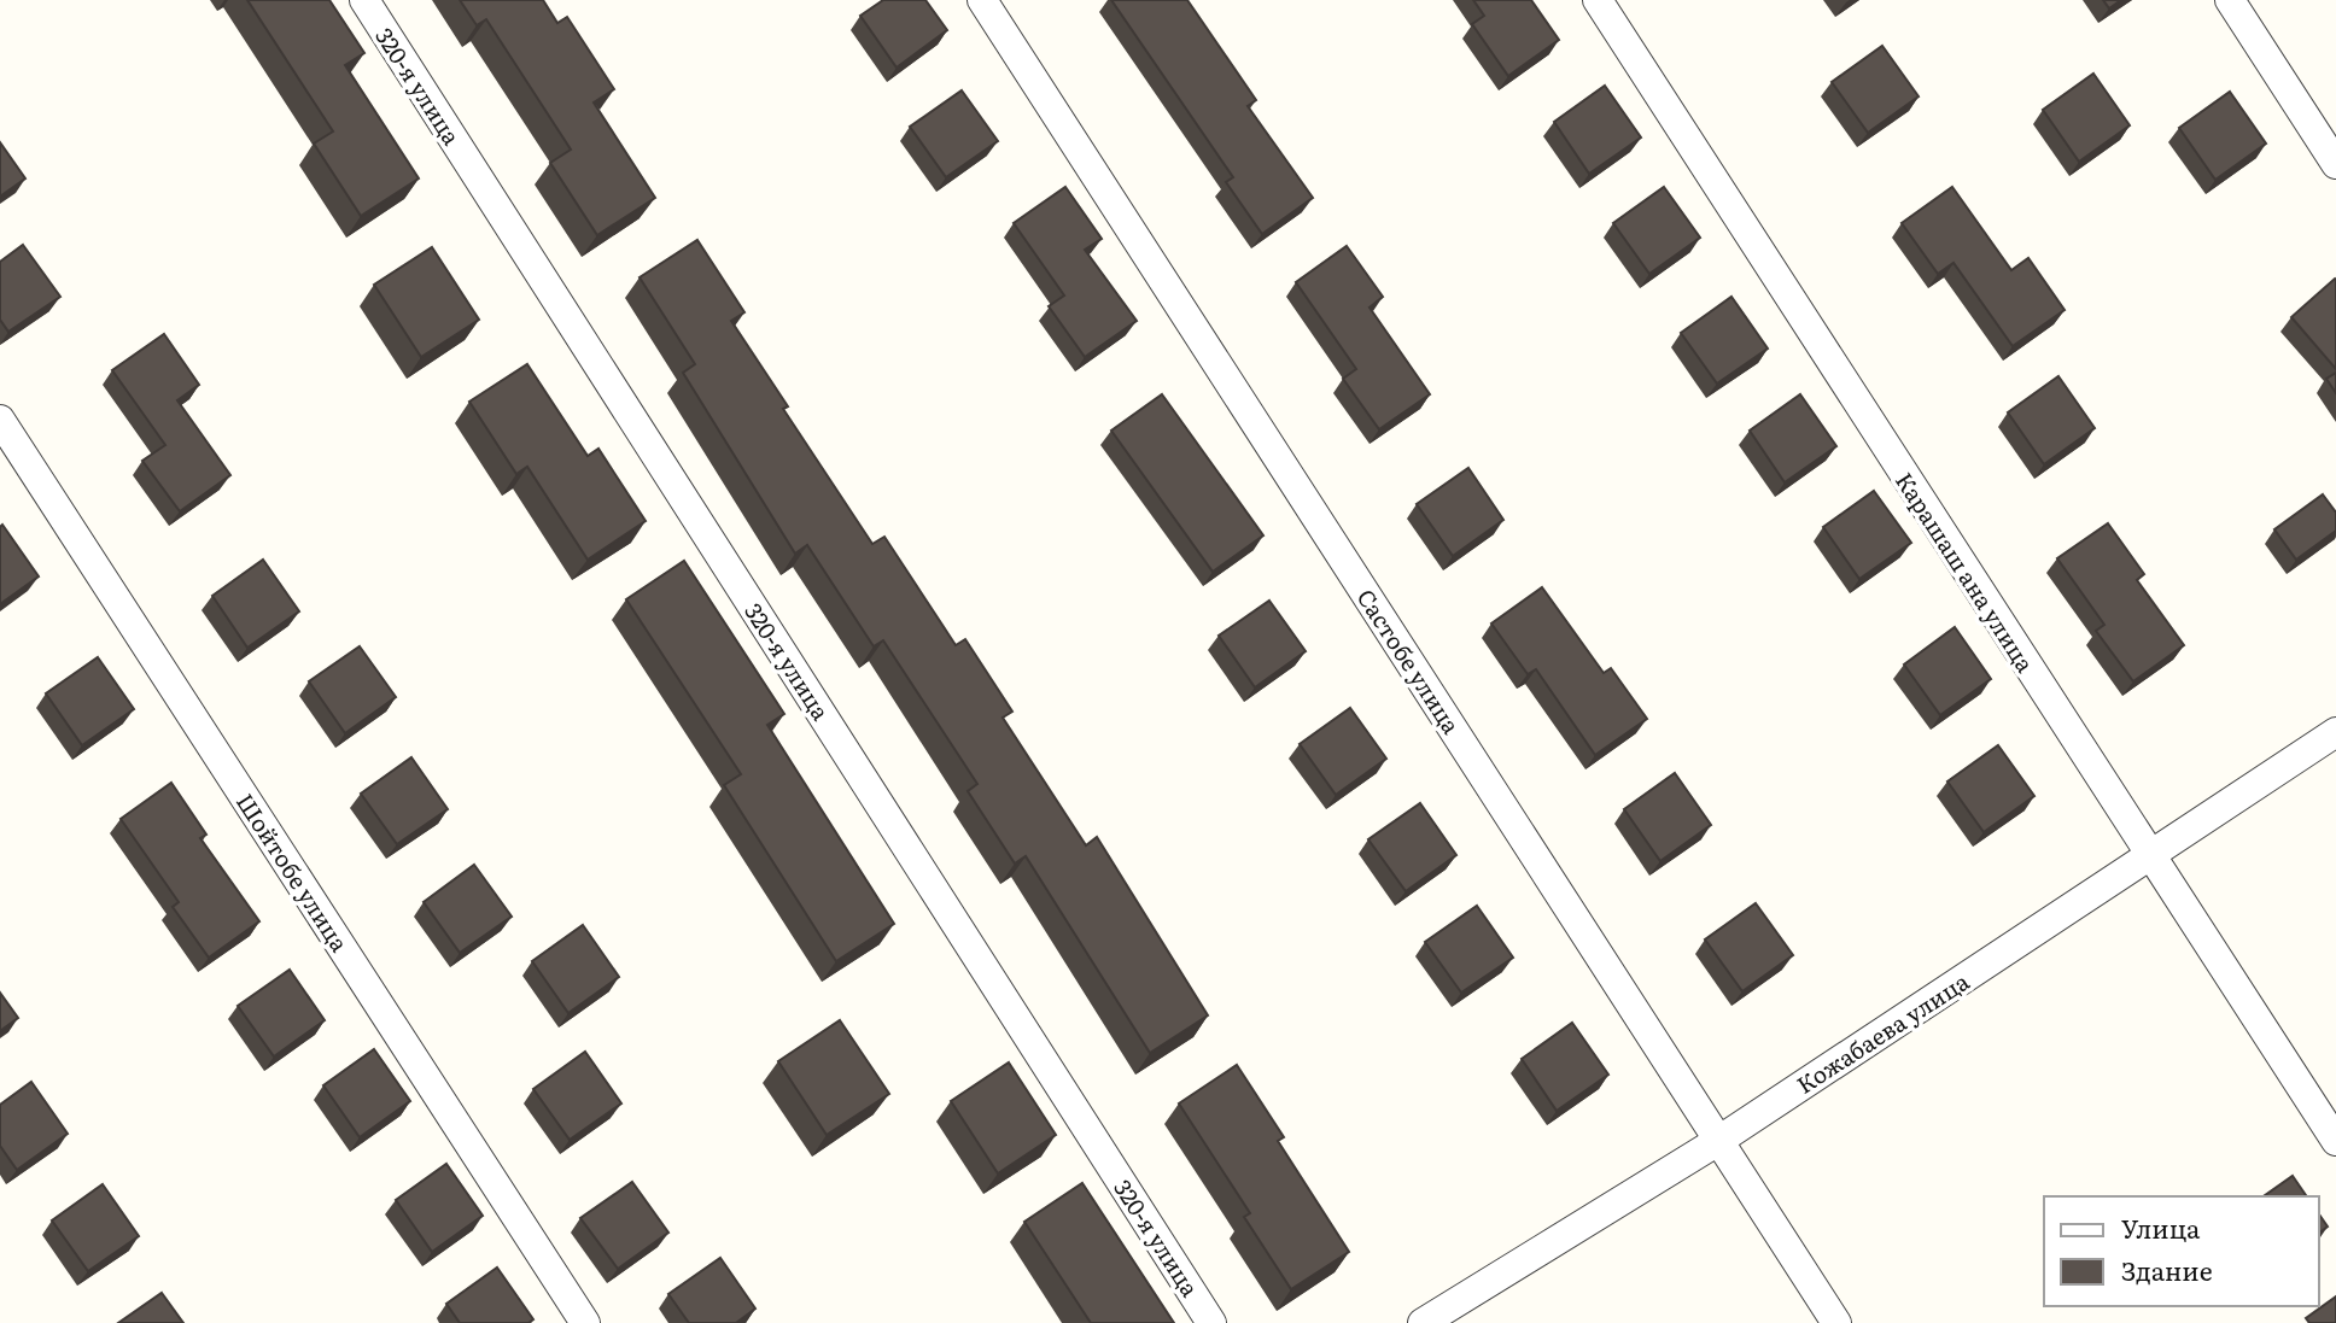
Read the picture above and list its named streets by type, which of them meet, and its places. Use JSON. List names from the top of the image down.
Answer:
{
  "streets": {
    "street": [
      "320-я улица",
      "Карашаш ана улица",
      "Састобе улица",
      "Шойтобе улица",
      "Кожабаева улица"
    ]
  },
  "crossings": [
    ["Карашаш ана улица", "Кожабаева улица"],
    ["Састобе улица", "Кожабаева улица"]
  ],
  "legend": ["Улица", "Здание"]
}
